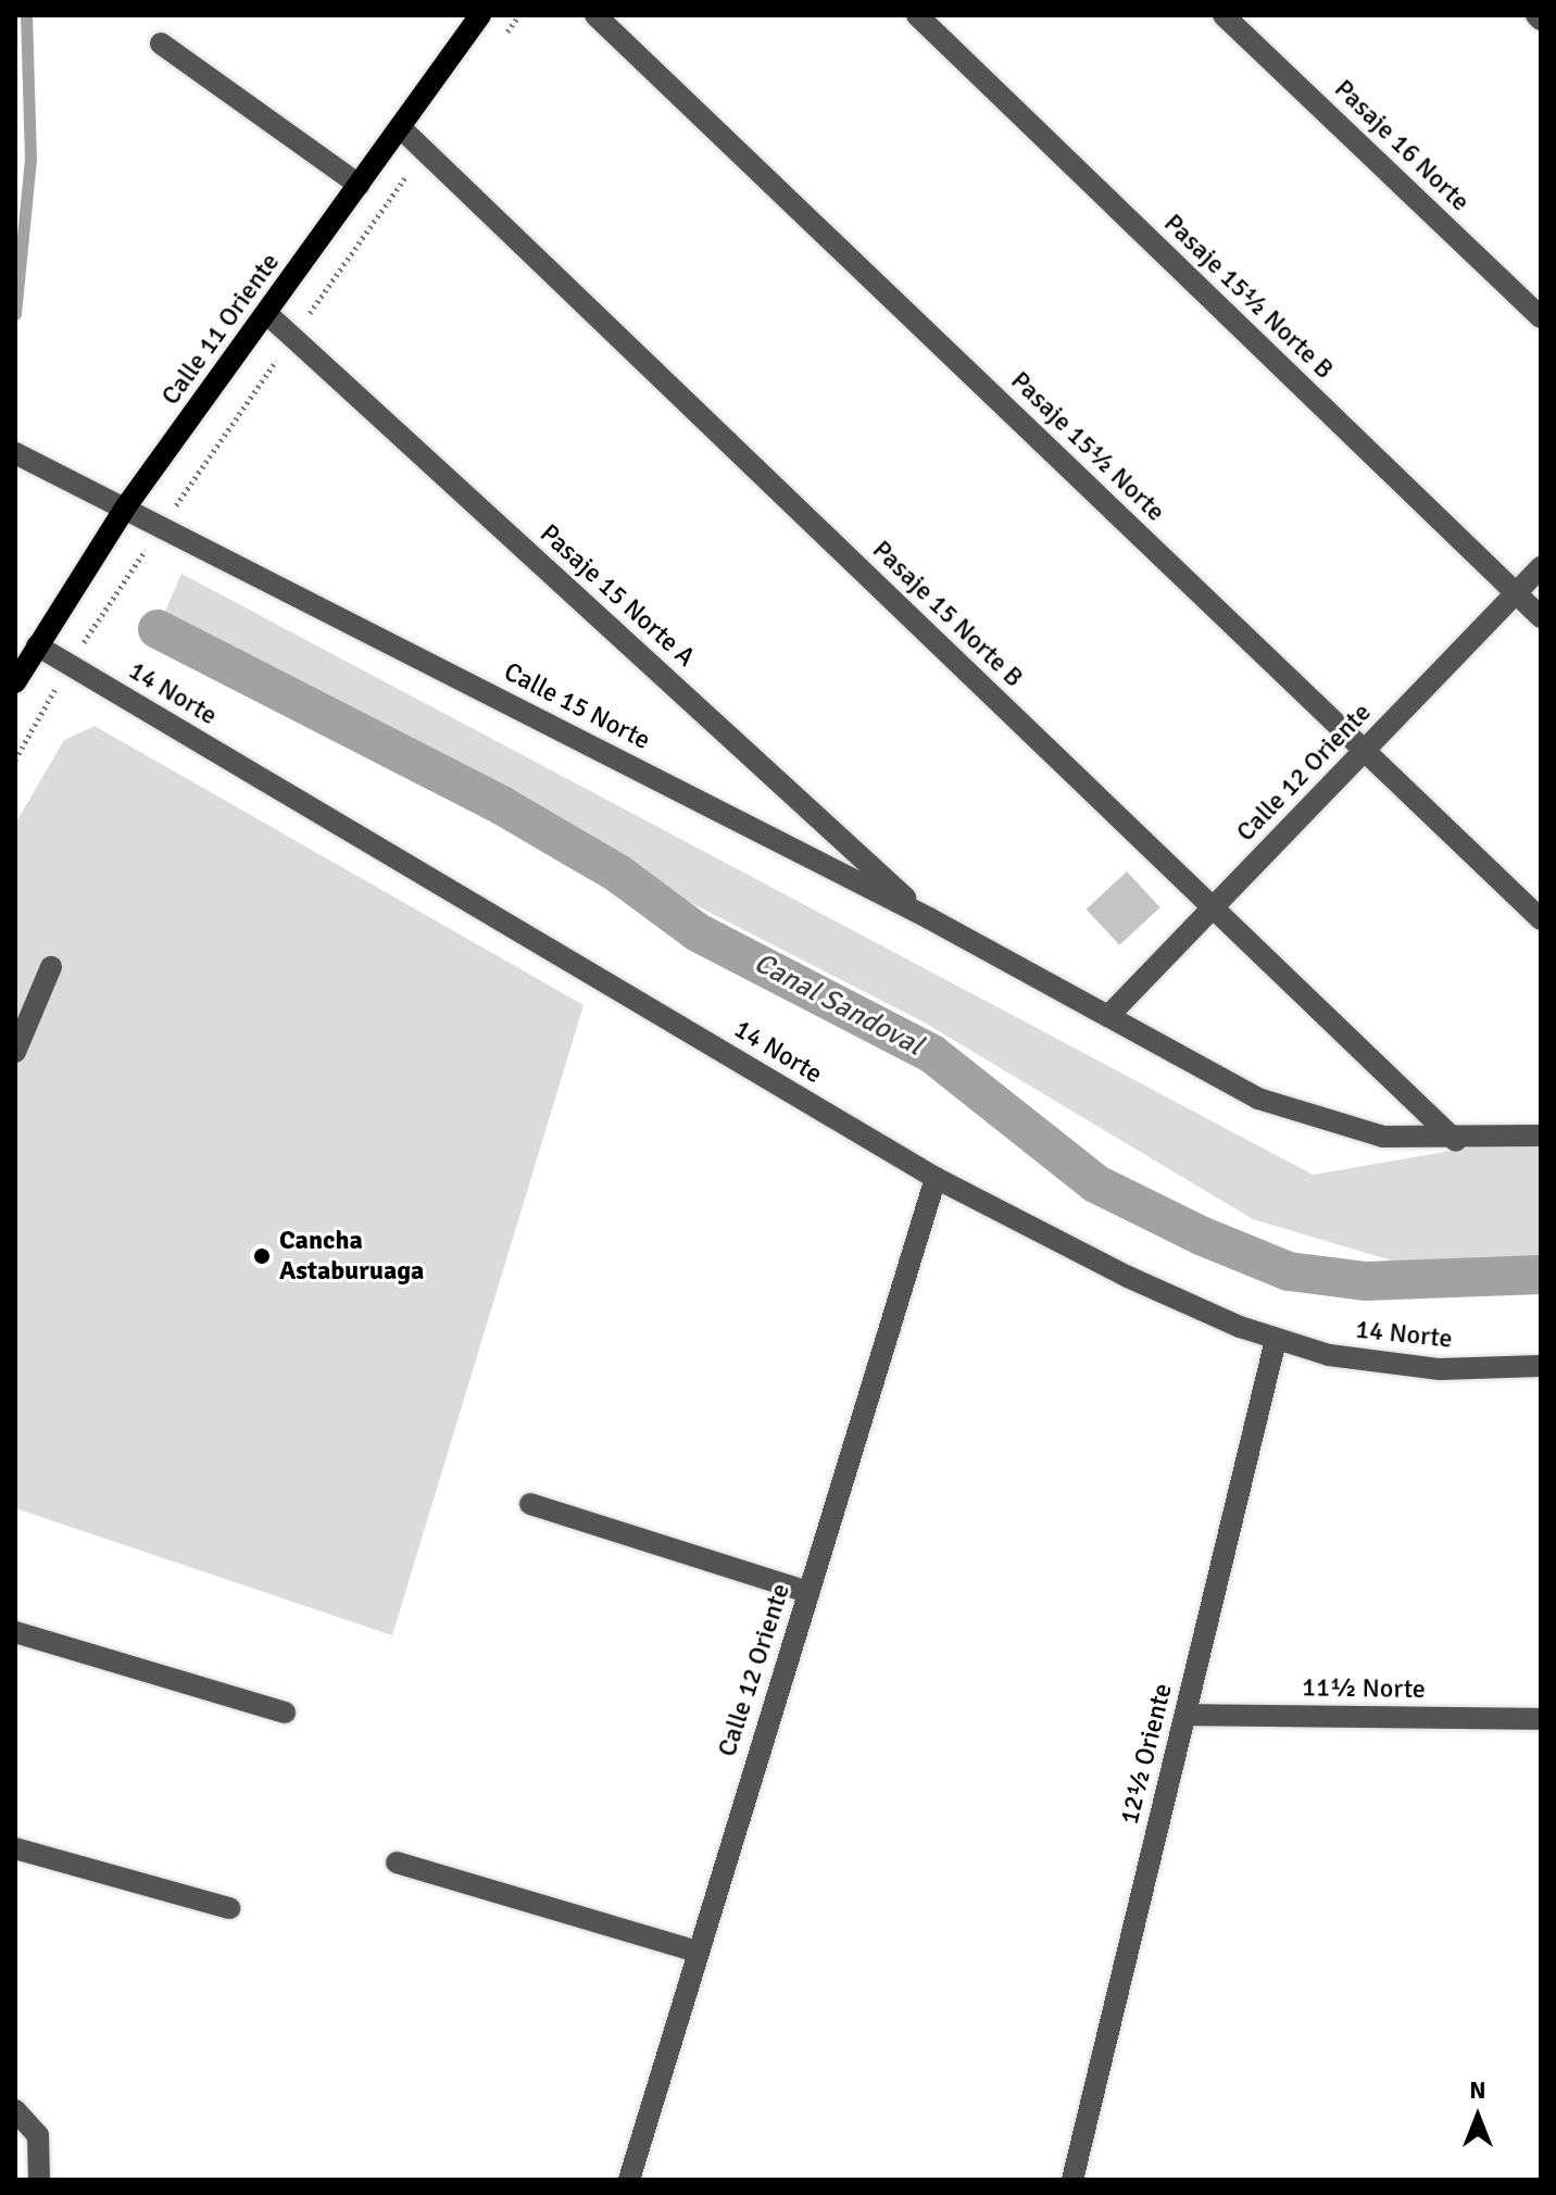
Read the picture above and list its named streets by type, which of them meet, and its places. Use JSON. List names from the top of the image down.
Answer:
{
  "streets": {
    "main road": ["Calle 11 Oriente"],
    "street": [
      "Pasaje 16 Norte",
      "Pasaje 15½ Norte B",
      "Pasaje 15½ Norte",
      "Pasaje 15 Norte A",
      "Pasaje 15 Norte B",
      "14 Norte",
      "Calle 15 Norte",
      "Calle 12 Oriente",
      "11½ Norte",
      "12½ Oriente"
    ]
  },
  "crossings": [
    ["Pasaje 15½ Norte B", "Calle 12 Oriente"],
    ["Calle 11 Oriente", "Pasaje 15 Norte A"],
    ["Calle 11 Oriente", "Pasaje 15 Norte B"],
    ["Calle 11 Oriente", "14 Norte"],
    ["Calle 11 Oriente", "Calle 15 Norte"],
    ["Pasaje 15½ Norte", "Calle 12 Oriente"],
    ["Pasaje 15 Norte A", "Calle 15 Norte"],
    ["Pasaje 15 Norte B", "Calle 15 Norte"],
    ["Pasaje 15 Norte B", "Calle 12 Oriente"],
    ["14 Norte", "Calle 12 Oriente"],
    ["14 Norte", "12½ Oriente"],
    ["Calle 15 Norte", "Calle 12 Oriente"],
    ["11½ Norte", "12½ Oriente"]
  ],
  "water": ["Canal Sandoval"],
  "places": ["Cancha Astaburuaga"],
  "north": "top"
}
